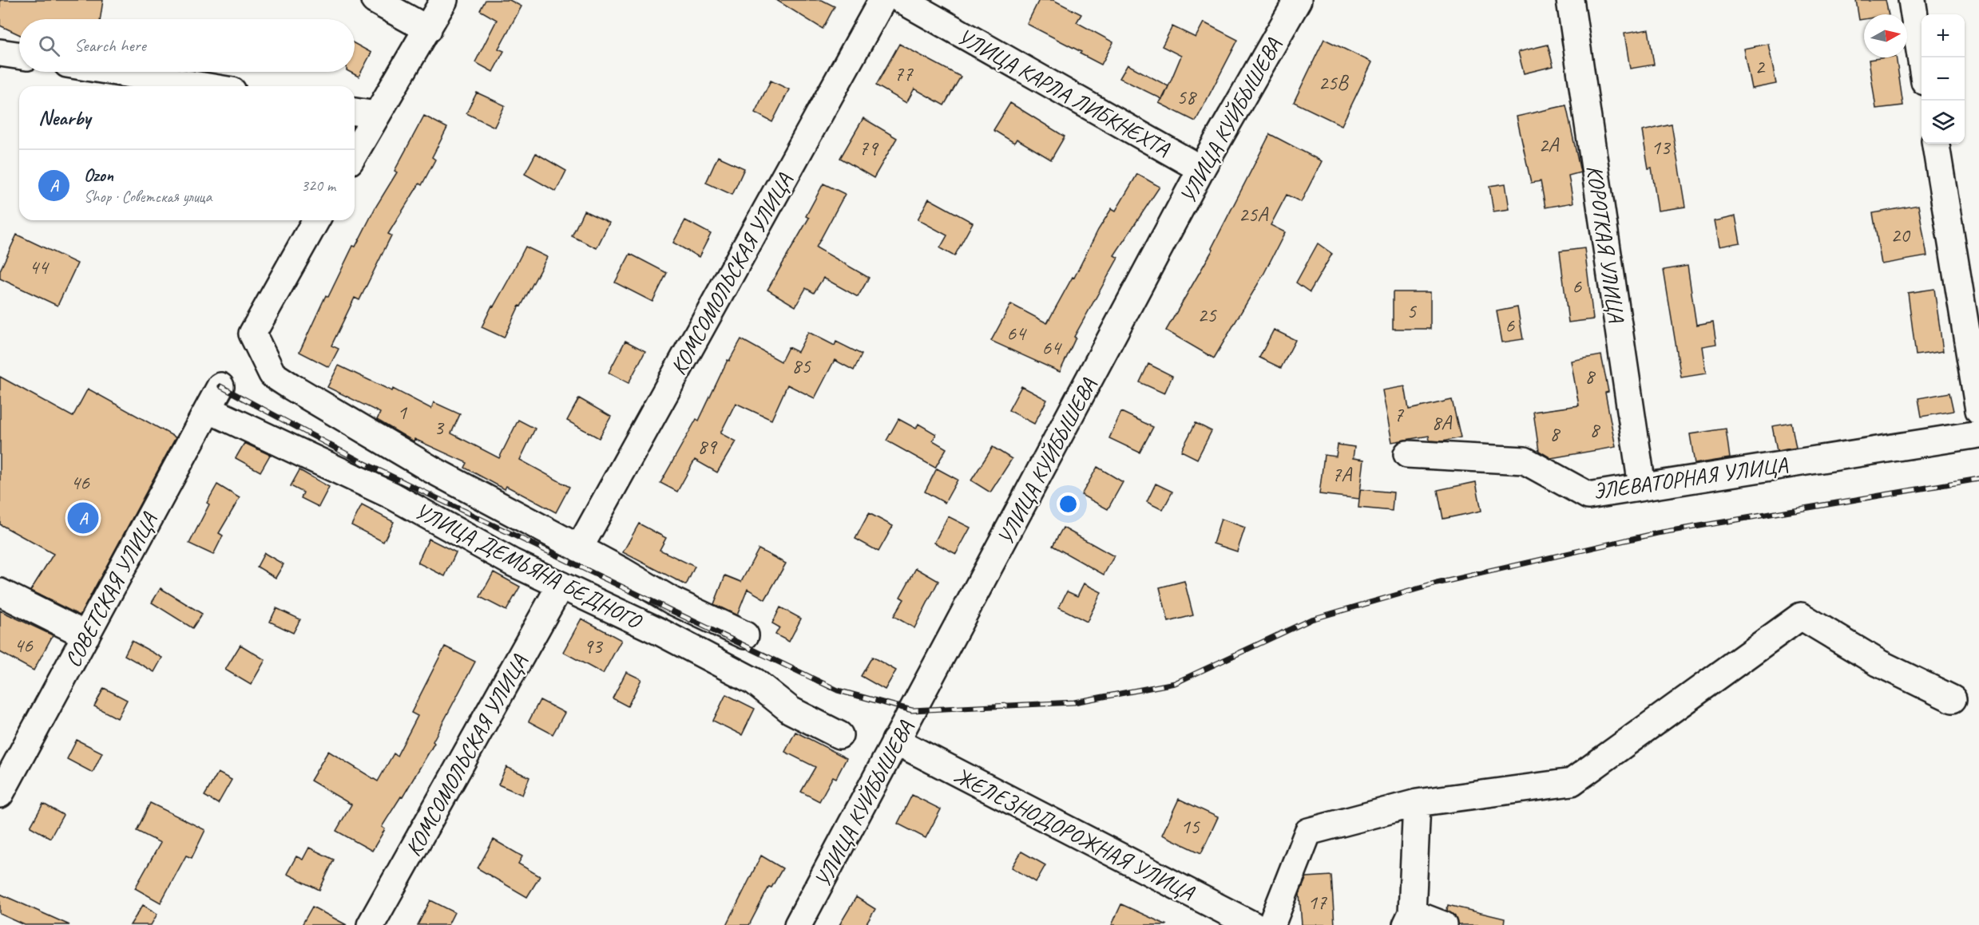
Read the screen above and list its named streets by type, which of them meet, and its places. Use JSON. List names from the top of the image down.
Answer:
{
  "streets": {
    "street": [
      "УЛИЦА КАРЛА ЛИБКНЕХТА",
      "УЛИЦА КУЙБЫШЕВА",
      "КОРОТКАЯ УЛИЦА",
      "КОМСОМОЛЬСКАЯ УЛИЦА",
      "ЭЛЕВАТОРНАЯ УЛИЦА",
      "УЛИЦА ДЕМЬЯНА БЕДНОГО",
      "СОВЕТСКАЯ УЛИЦА",
      "ЖЕЛЕЗНОДОРОЖНАЯ УЛИЦА"
    ]
  },
  "crossings": [
    ["УЛИЦА КАРЛА ЛИБКНЕХТА", "УЛИЦА КУЙБЫШЕВА"],
    ["УЛИЦА КУЙБЫШЕВА", "ЖЕЛЕЗНОДОРОЖНАЯ УЛИЦА"],
    ["КОРОТКАЯ УЛИЦА", "ЭЛЕВАТОРНАЯ УЛИЦА"],
    ["КОМСОМОЛЬСКАЯ УЛИЦА", "УЛИЦА ДЕМЬЯНА БЕДНОГО"],
    ["УЛИЦА ДЕМЬЯНА БЕДНОГО", "СОВЕТСКАЯ УЛИЦА"]
  ],
  "house_numbers": [
    "2",
    "77",
    "25В",
    "58",
    "2А",
    "13",
    "79",
    "25А",
    "20",
    "44",
    "6",
    "5",
    "25",
    "6",
    "64",
    "64",
    "85",
    "8",
    "1",
    "7",
    "8А",
    "3",
    "8",
    "8",
    "89",
    "7А",
    "46",
    "46",
    "93",
    "15",
    "17"
  ],
  "north": "right",
  "page": {
    "map_buttons": ["+", "−"],
    "search": "Search here",
    "heading": "Nearby",
    "list": [
      {
        "mark": "A",
        "name": "Ozon",
        "note": "Shop · Советская улица",
        "value": "320 m"
      }
    ],
    "pins": "A"
  }
}
